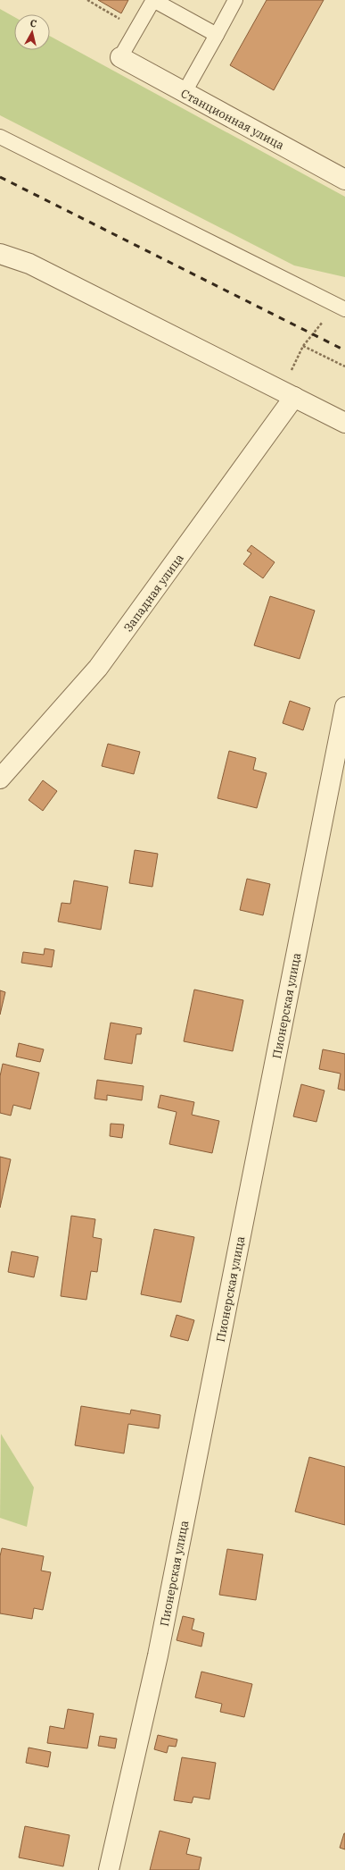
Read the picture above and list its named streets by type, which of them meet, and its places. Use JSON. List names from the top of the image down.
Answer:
{
  "streets": {
    "street": ["Станционная улица", "Западная улица", "Пионерская улица"]
  },
  "north": "top"
}
